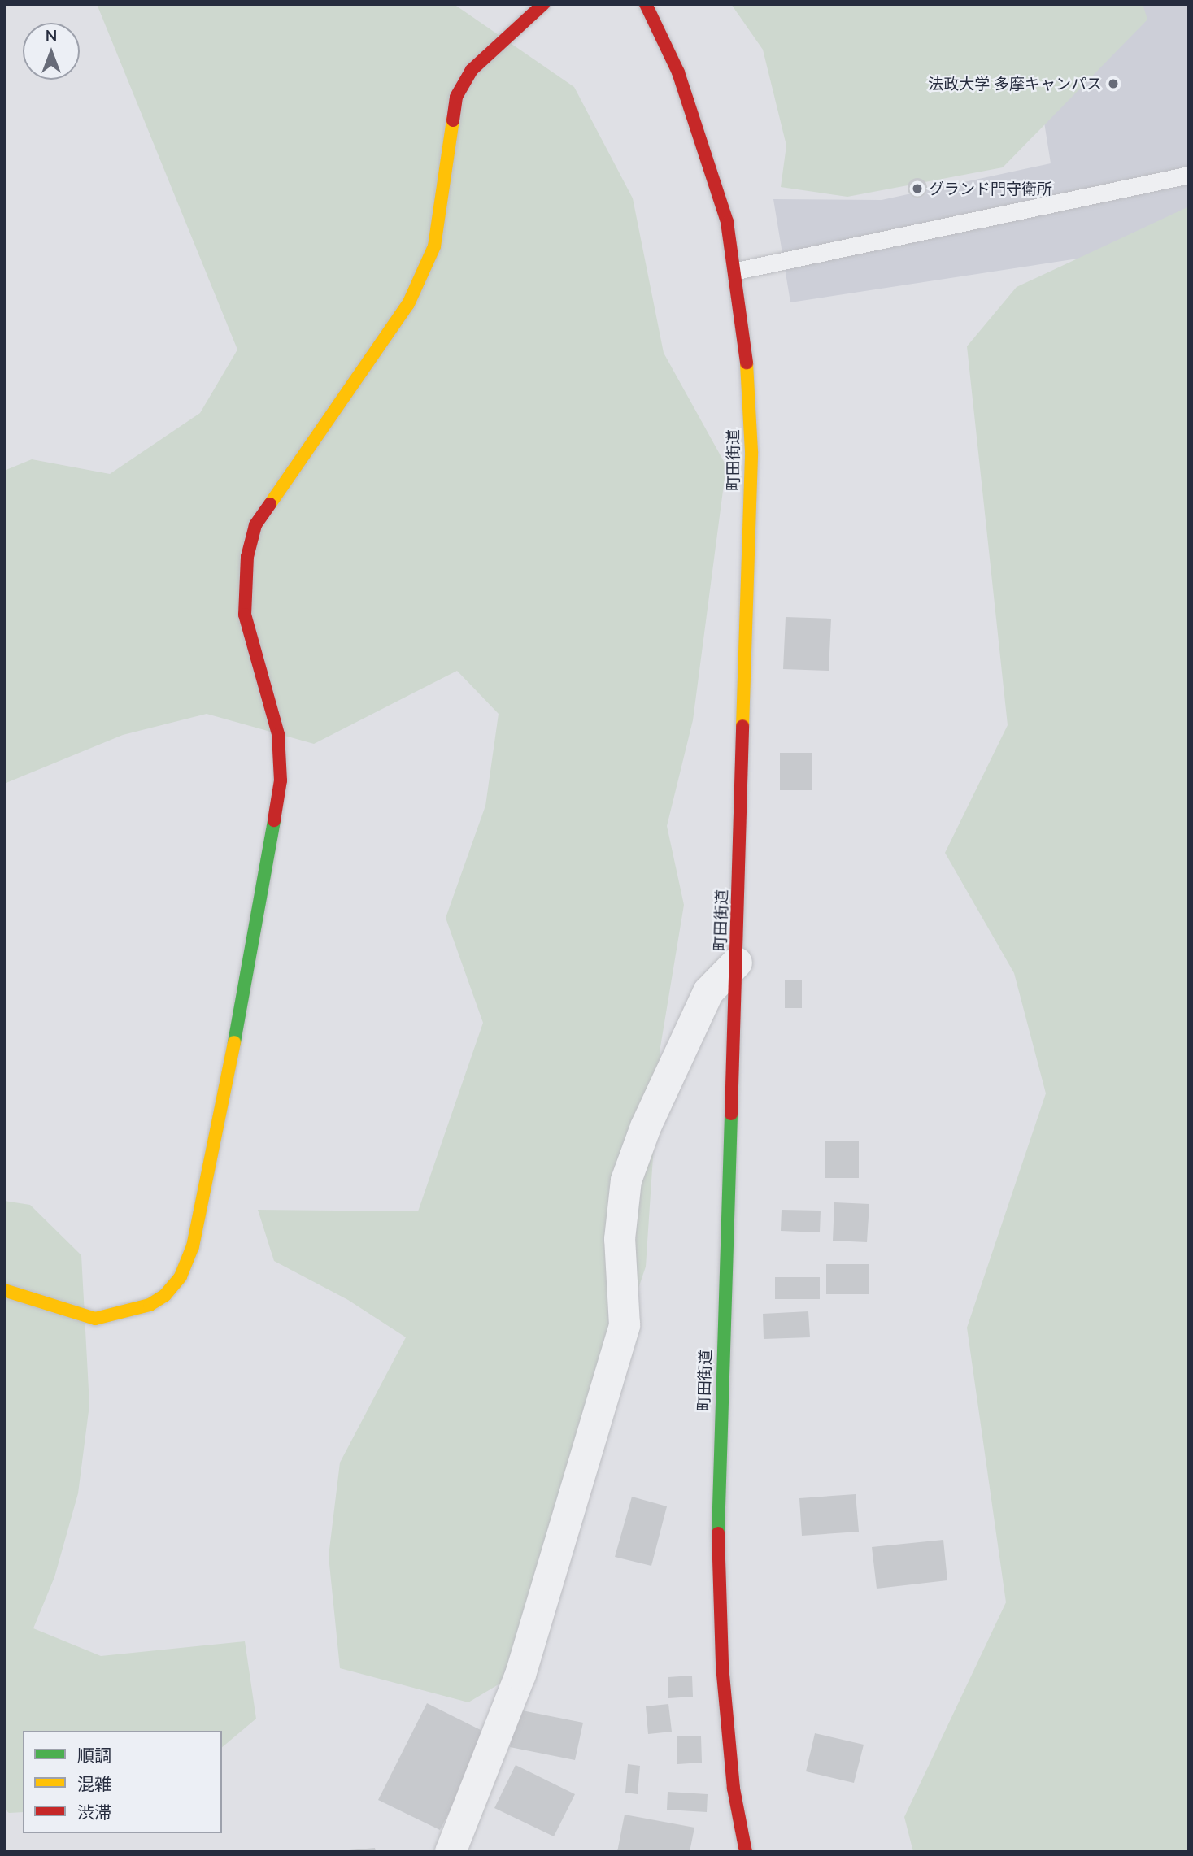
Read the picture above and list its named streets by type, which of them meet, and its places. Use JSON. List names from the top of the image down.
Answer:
{
  "streets": {
    "main road": ["町田街道"]
  },
  "places": ["法政大学 多摩キャンパス", "グランド門守衛所"],
  "legend": ["順調", "混雑", "渋滞"],
  "north": "top"
}
